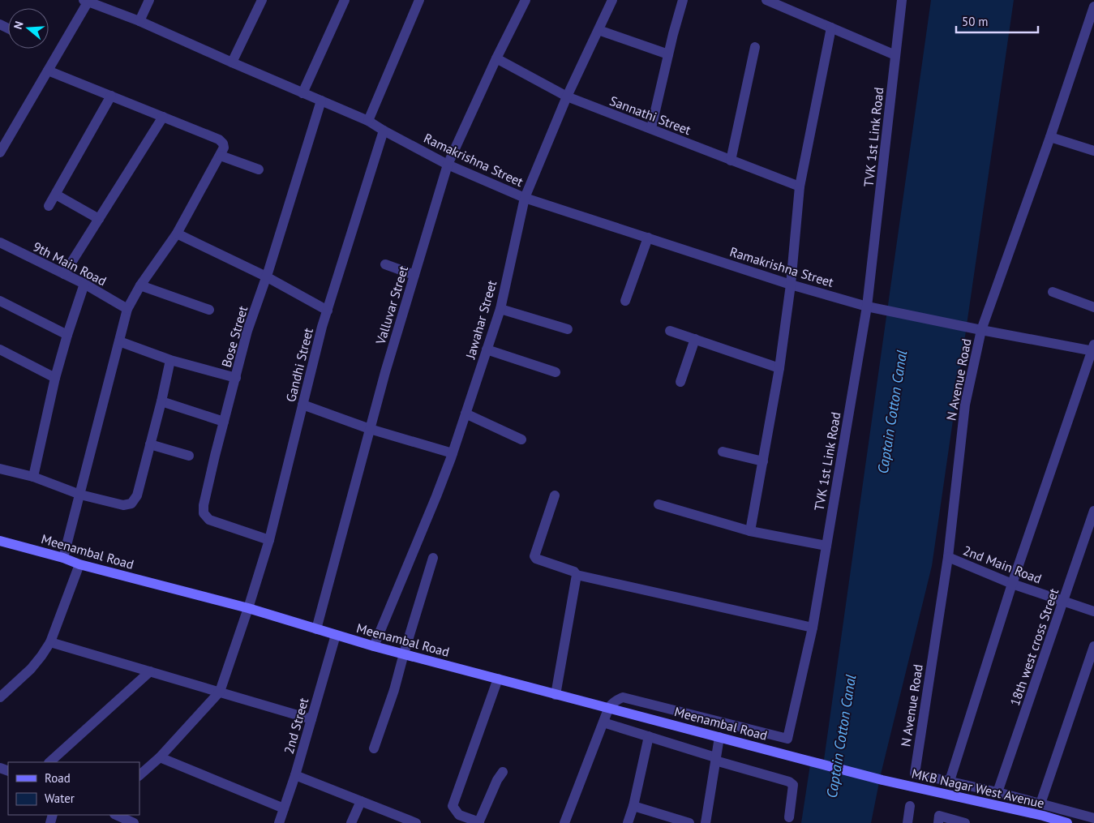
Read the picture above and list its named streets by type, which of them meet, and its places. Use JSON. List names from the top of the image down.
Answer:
{
  "streets": {
    "main road": ["Meenambal Road", "MKB Nagar West Avenue"],
    "street": [
      "Sannathi Street",
      "TVK 1st Link Road",
      "Ramakrishna Street",
      "9th Main Road",
      "Valluvar Street",
      "Jawahar Street",
      "Bose Street",
      "Gandhi Street",
      "N Avenue Road",
      "2nd Main Road",
      "18th west cross Street",
      "2nd Street"
    ]
  },
  "crossings": [
    ["Sannathi Street", "Valluvar Street"],
    ["Sannathi Street", "Jawahar Street"],
    ["TVK 1st Link Road", "Ramakrishna Street"],
    ["TVK 1st Link Road", "Meenambal Road"],
    ["Ramakrishna Street", "Valluvar Street"],
    ["Ramakrishna Street", "Jawahar Street"],
    ["Ramakrishna Street", "Bose Street"],
    ["Ramakrishna Street", "Gandhi Street"],
    ["Ramakrishna Street", "N Avenue Road"],
    ["Valluvar Street", "Meenambal Road"],
    ["Jawahar Street", "Meenambal Road"],
    ["Bose Street", "Gandhi Street"],
    ["Gandhi Street", "Meenambal Road"],
    ["N Avenue Road", "2nd Main Road"],
    ["Meenambal Road", "2nd Street"],
    ["Meenambal Road", "MKB Nagar West Avenue"],
    ["2nd Main Road", "18th west cross Street"]
  ],
  "water": ["Captain Cotton Canal"],
  "legend": ["Road", "Water"],
  "scale_bar": "50 m",
  "north": "left"
}
